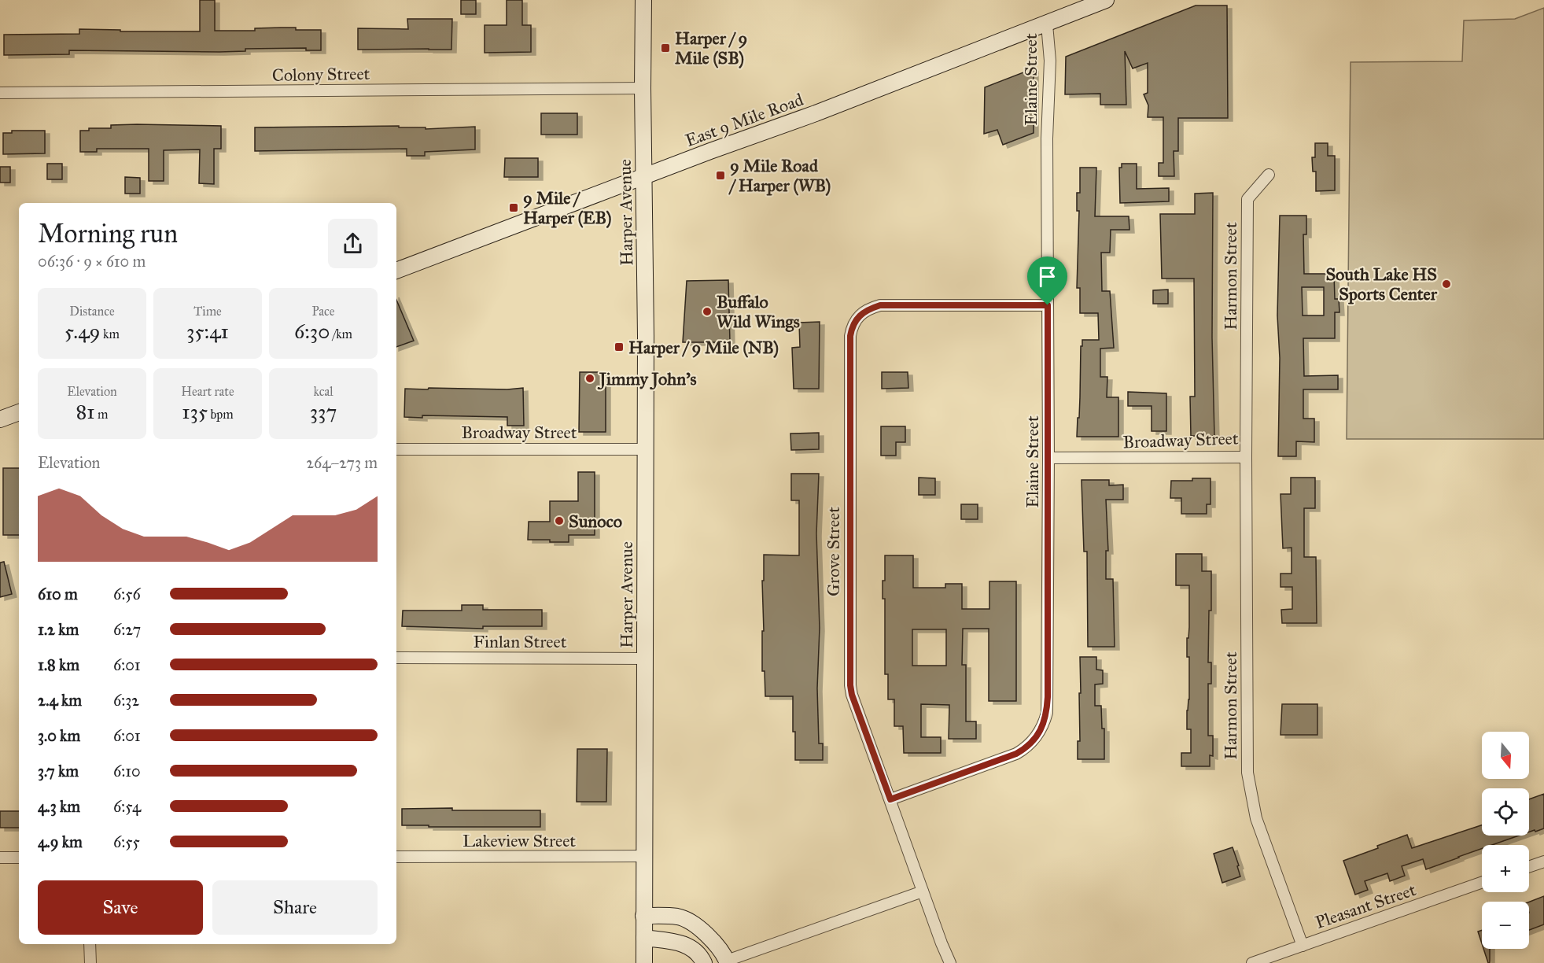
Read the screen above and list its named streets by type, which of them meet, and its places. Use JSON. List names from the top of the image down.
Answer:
{
  "streets": {
    "main road": ["East 9 Mile Road", "Harper Avenue"],
    "street": [
      "Colony Street",
      "Elaine Street",
      "Harmon Street",
      "Broadway Street",
      "Grove Street",
      "Finlan Street",
      "Lakeview Street",
      "Pleasant Street"
    ]
  },
  "crossings": [
    ["Colony Street", "Harper Avenue"],
    ["Elaine Street", "East 9 Mile Road"],
    ["Elaine Street", "Broadway Street"],
    ["Elaine Street", "Grove Street"],
    ["East 9 Mile Road", "Harper Avenue"],
    ["Harper Avenue", "Broadway Street"],
    ["Harper Avenue", "Finlan Street"],
    ["Harper Avenue", "Lakeview Street"],
    ["Harmon Street", "Broadway Street"],
    ["Harmon Street", "Pleasant Street"]
  ],
  "places": {
    "transit": [
      "Harper / 9 Mile (SB)",
      "9 Mile Road / Harper (WB)",
      "9 Mile / Harper (EB)",
      "Harper / 9 Mile (NB)"
    ],
    "other": [
      "South Lake HS Sports Center",
      "Buffalo Wild Wings",
      "Jimmy John's",
      "Sunoco"
    ]
  },
  "north": "bottom",
  "page": {
    "heading": ["Morning run", "06:36 · 9 × 610 m"],
    "stats": [
      ["Distance", "5.49 km"],
      ["Time", "35:41"],
      ["Pace", "6:30 /km"],
      ["Elevation", "81 m"],
      ["Heart rate", "135 bpm"],
      ["kcal", "337"]
    ],
    "chart": ["Elevation", "264–273 m"],
    "list": [
      {
        "name": "610 m",
        "note": "6:56"
      },
      {
        "name": "1.2 km",
        "note": "6:27"
      },
      {
        "name": "1.8 km",
        "note": "6:01"
      },
      {
        "name": "2.4 km",
        "note": "6:32"
      },
      {
        "name": "3.0 km",
        "note": "6:01"
      },
      {
        "name": "3.7 km",
        "note": "6:10"
      },
      {
        "name": "4.3 km",
        "note": "6:54"
      },
      {
        "name": "4.9 km",
        "note": "6:55"
      }
    ],
    "map_buttons": ["+", "−"],
    "buttons": ["Save", "Share"]
  }
}
